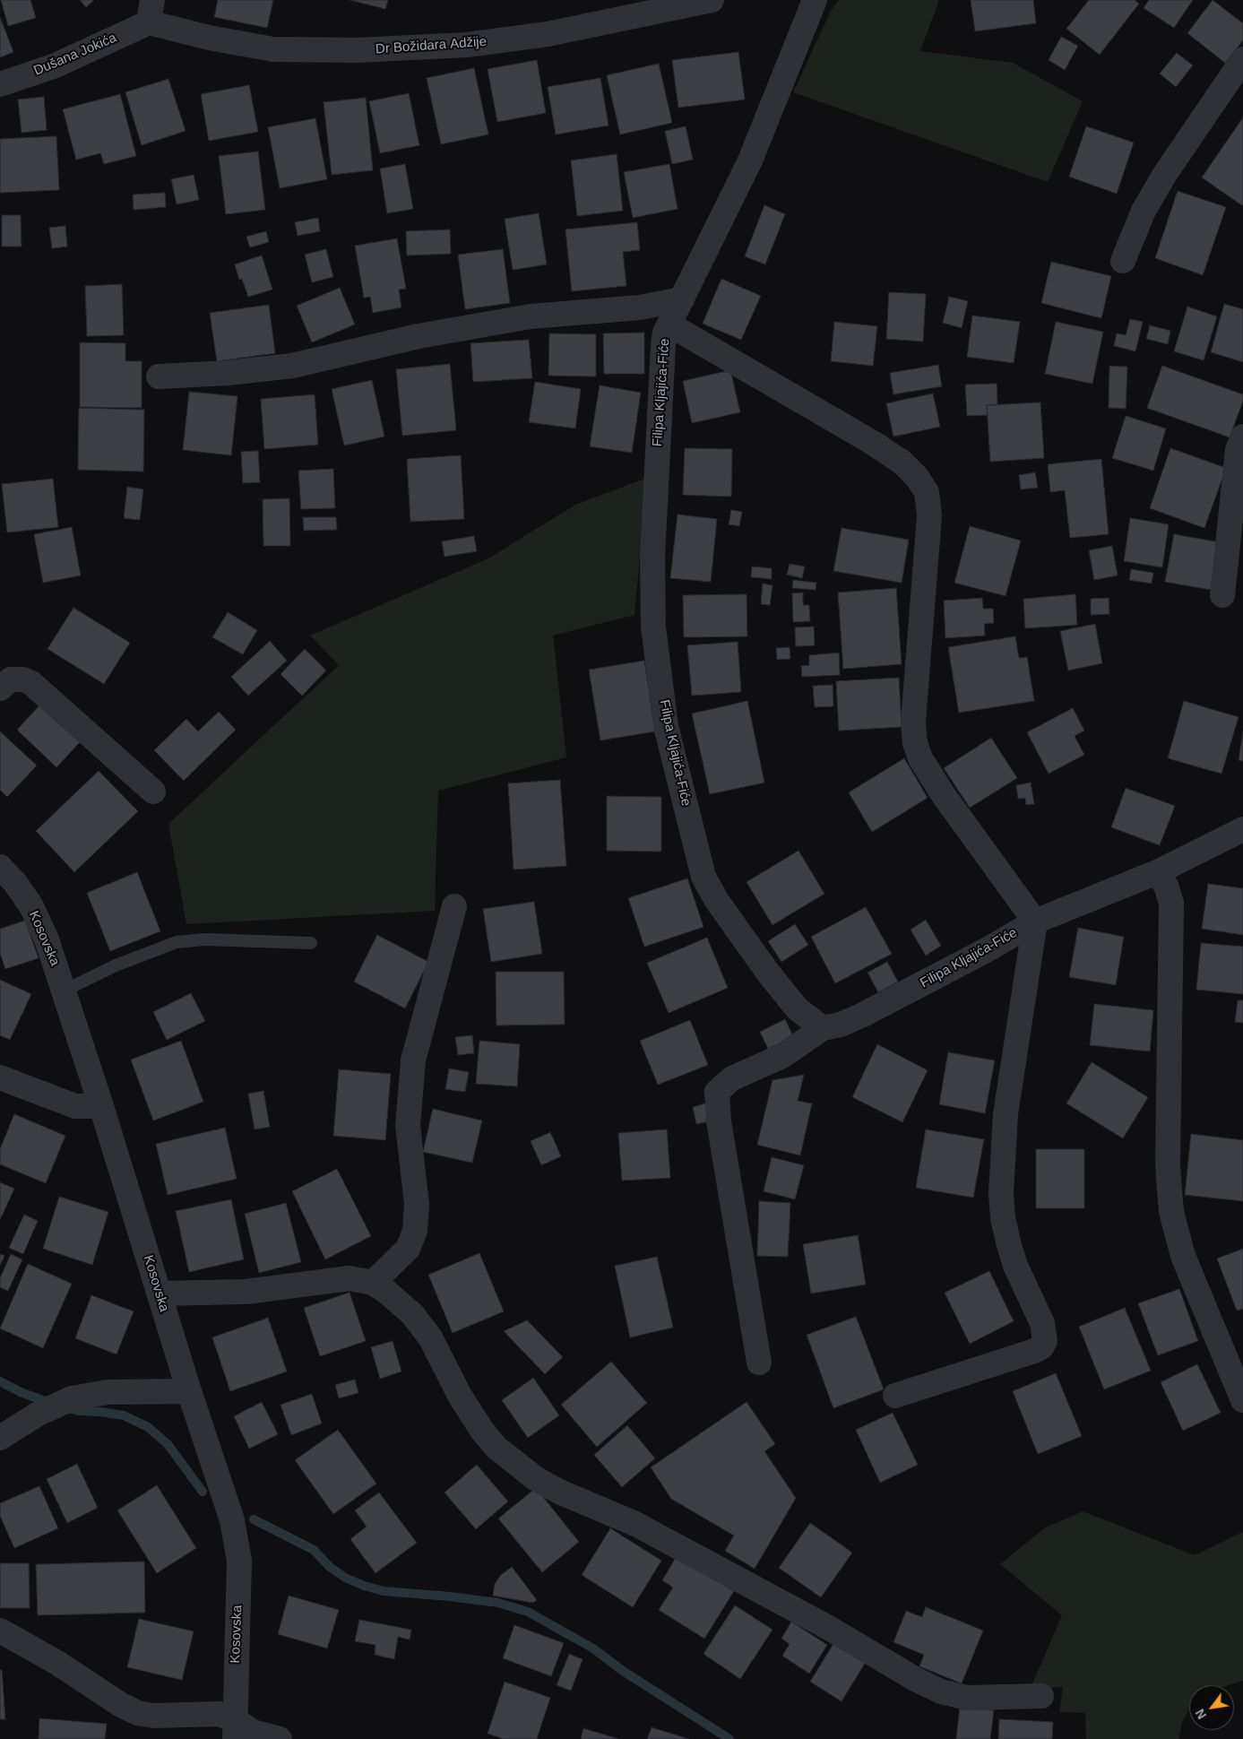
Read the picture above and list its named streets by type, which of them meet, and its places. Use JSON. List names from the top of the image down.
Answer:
{
  "streets": {
    "street": [
      "Dr Božidara Adžije",
      "Dušana Jokića",
      "Filipa Kljajića-Fiće",
      "Kosovska"
    ]
  },
  "crossings": [
    ["Dr Božidara Adžije", "Dušana Jokića"]
  ],
  "north": "bottom left"
}
